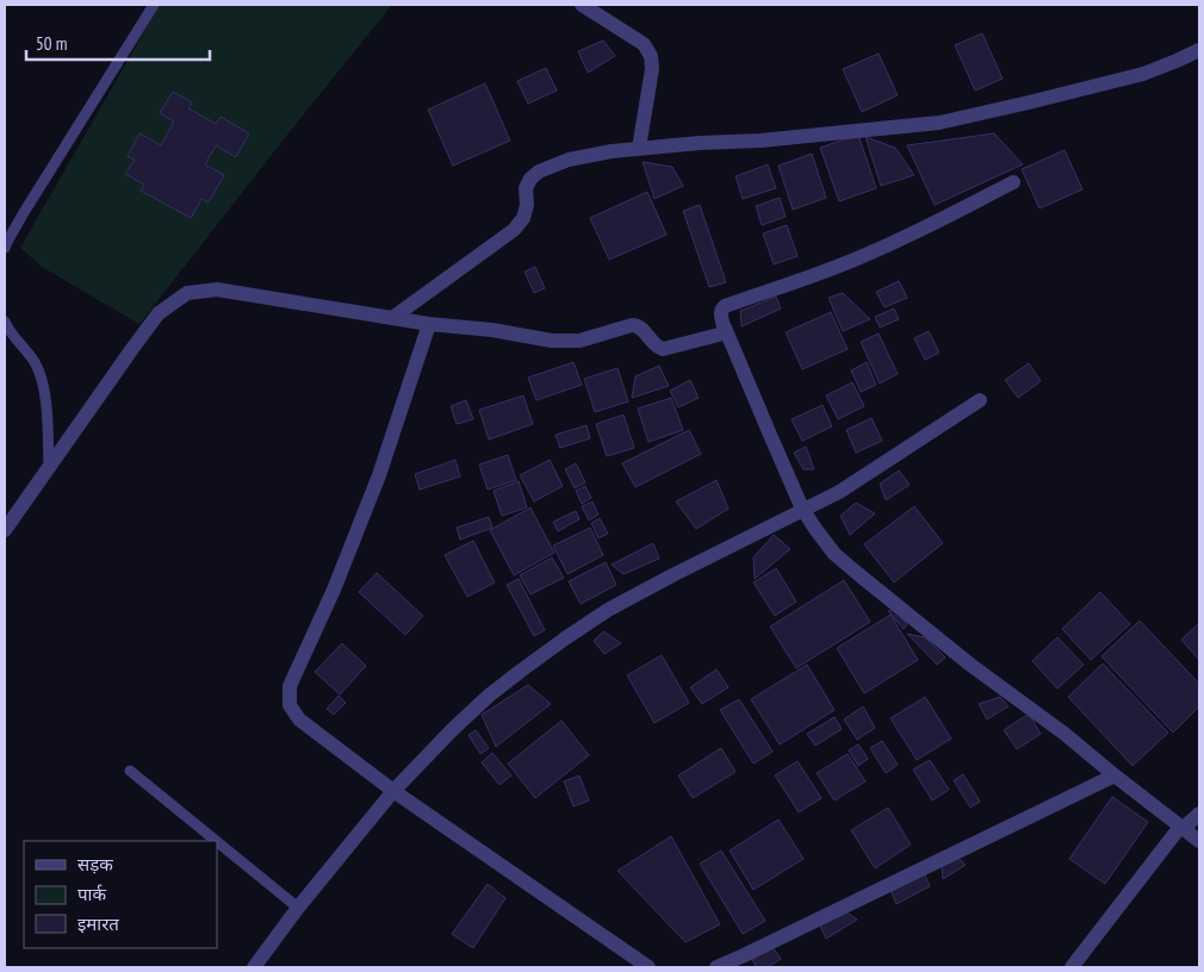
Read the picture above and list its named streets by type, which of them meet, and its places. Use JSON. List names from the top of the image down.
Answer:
{
  "legend": ["सड़क", "पार्क", "इमारत"],
  "scale_bar": "50 m"
}
